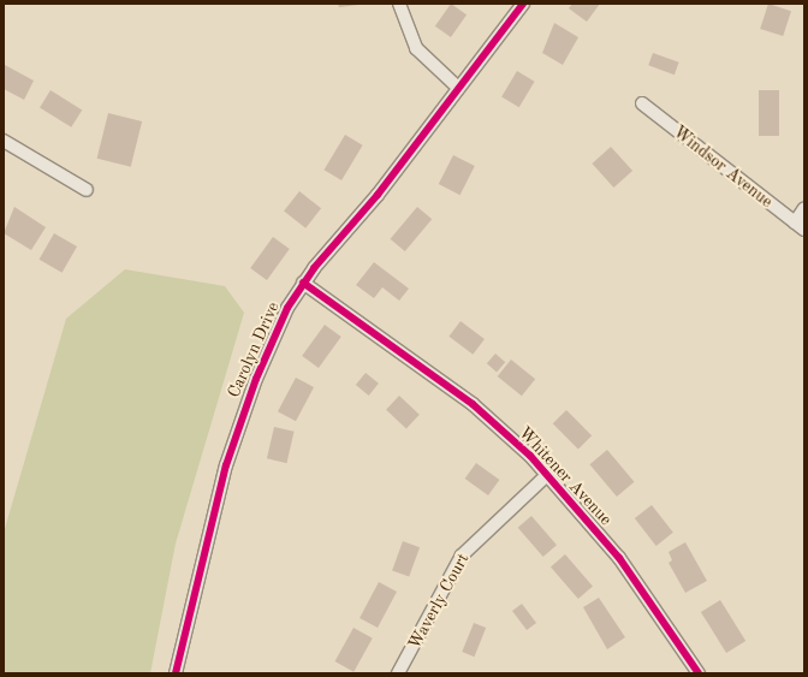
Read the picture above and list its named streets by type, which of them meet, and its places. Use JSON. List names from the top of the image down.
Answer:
{
  "streets": {
    "street": [
      "Windsor Avenue",
      "Carolyn Drive",
      "Whitener Avenue",
      "Waverly Court"
    ]
  },
  "crossings": [
    ["Carolyn Drive", "Whitener Avenue"],
    ["Whitener Avenue", "Waverly Court"]
  ]
}
